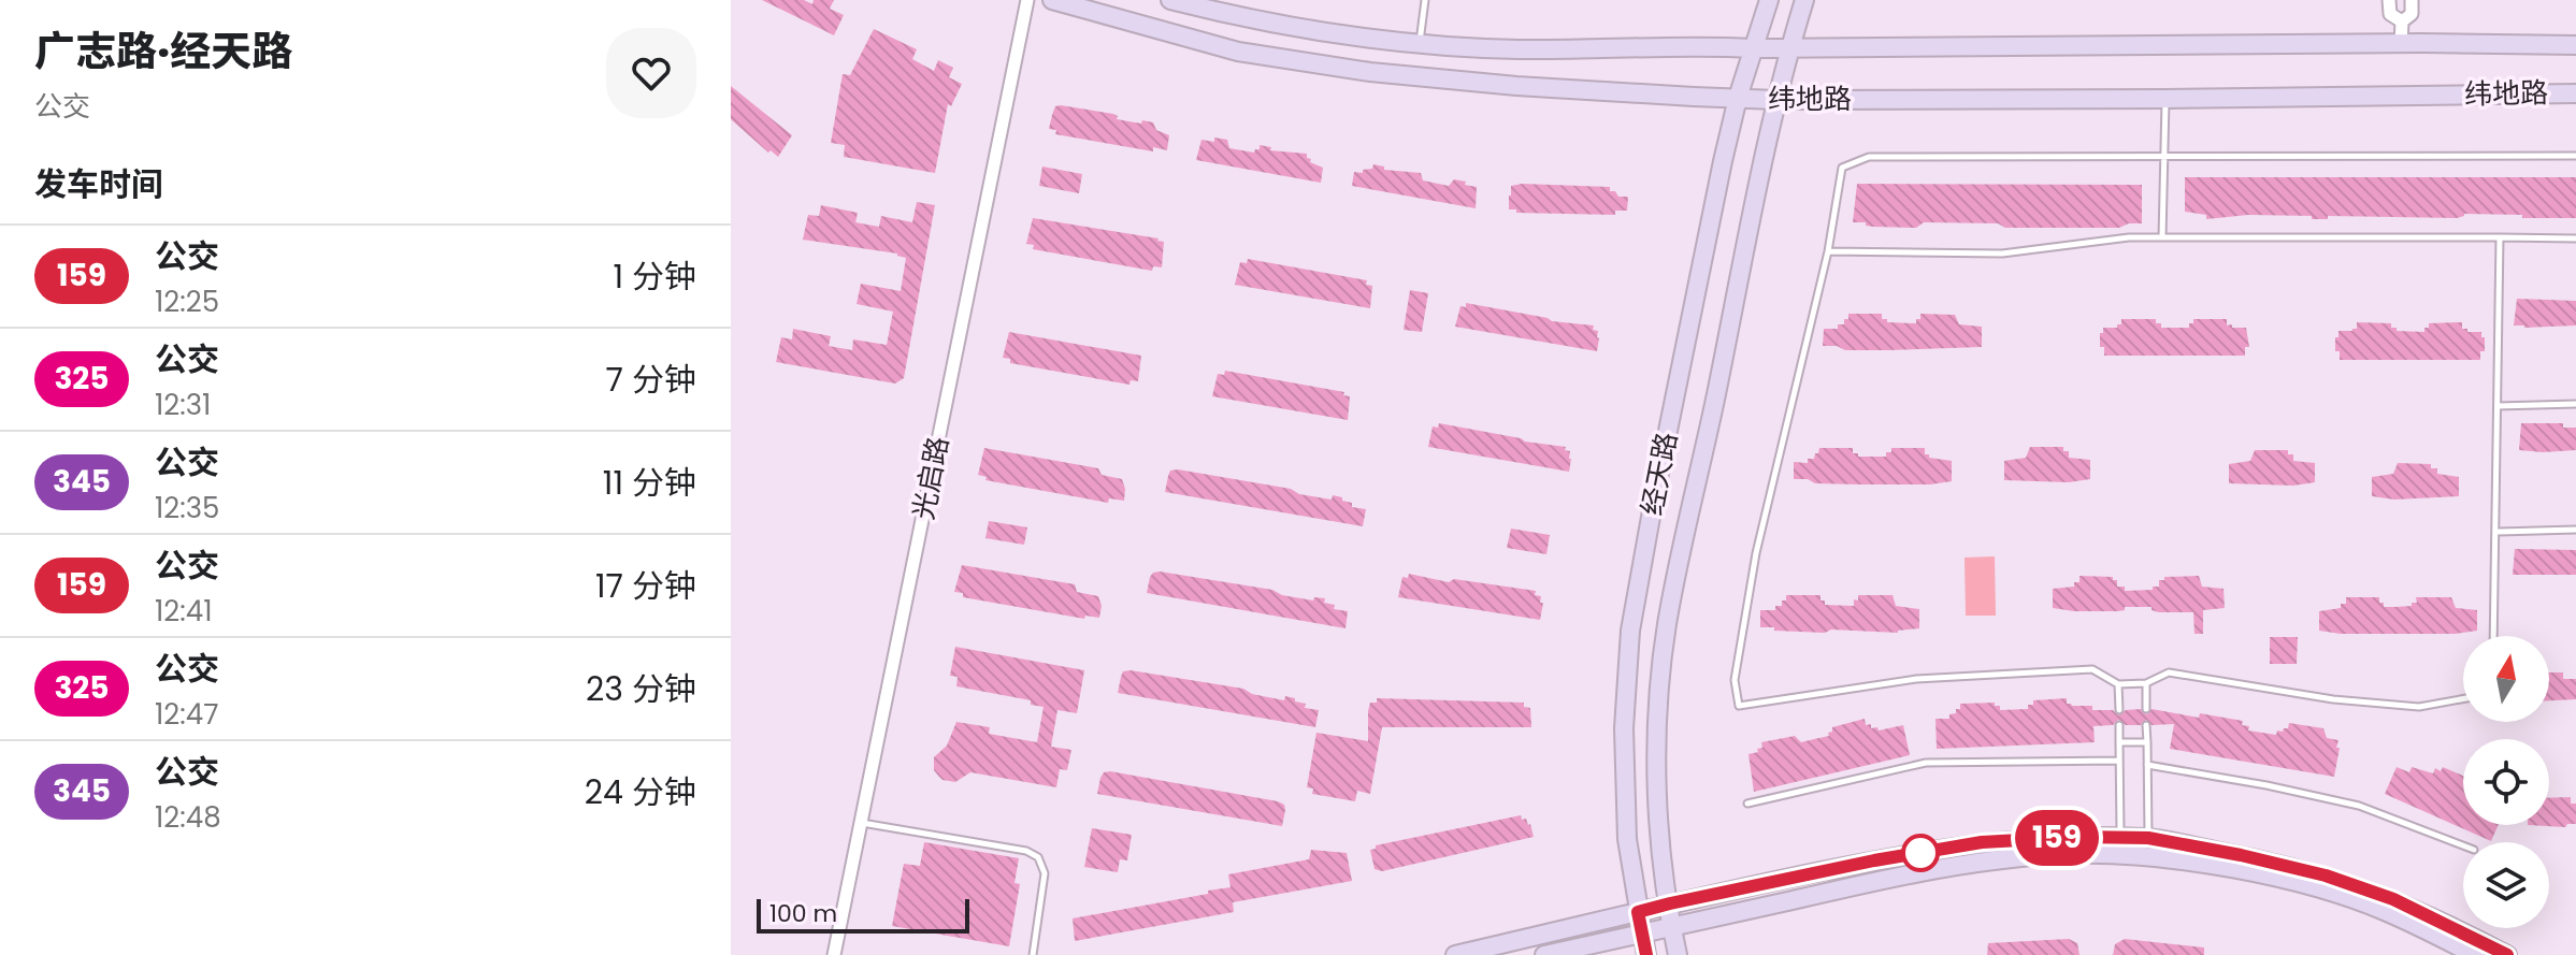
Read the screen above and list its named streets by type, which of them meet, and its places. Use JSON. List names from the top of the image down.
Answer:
{
  "streets": {
    "main road": ["纬地路", "经天路"],
    "street": ["光启路"]
  },
  "crossings": [
    ["纬地路", "经天路"]
  ],
  "lines": ["bus line 159"],
  "scale_bar": "100 m",
  "north": "top",
  "page": {
    "heading": [
      ["广志路·经天路", "公交"],
      "发车时间"
    ],
    "on_map": "159",
    "list": [
      {
        "mark": "159",
        "name": "公交",
        "note": "12:25",
        "value": "1 分钟"
      },
      {
        "mark": "325",
        "name": "公交",
        "note": "12:31",
        "value": "7 分钟"
      },
      {
        "mark": "345",
        "name": "公交",
        "note": "12:35",
        "value": "11 分钟"
      },
      {
        "mark": "159",
        "name": "公交",
        "note": "12:41",
        "value": "17 分钟"
      },
      {
        "mark": "325",
        "name": "公交",
        "note": "12:47",
        "value": "23 分钟"
      },
      {
        "mark": "345",
        "name": "公交",
        "note": "12:48",
        "value": "24 分钟"
      }
    ],
    "scale": "100 m"
  }
}
